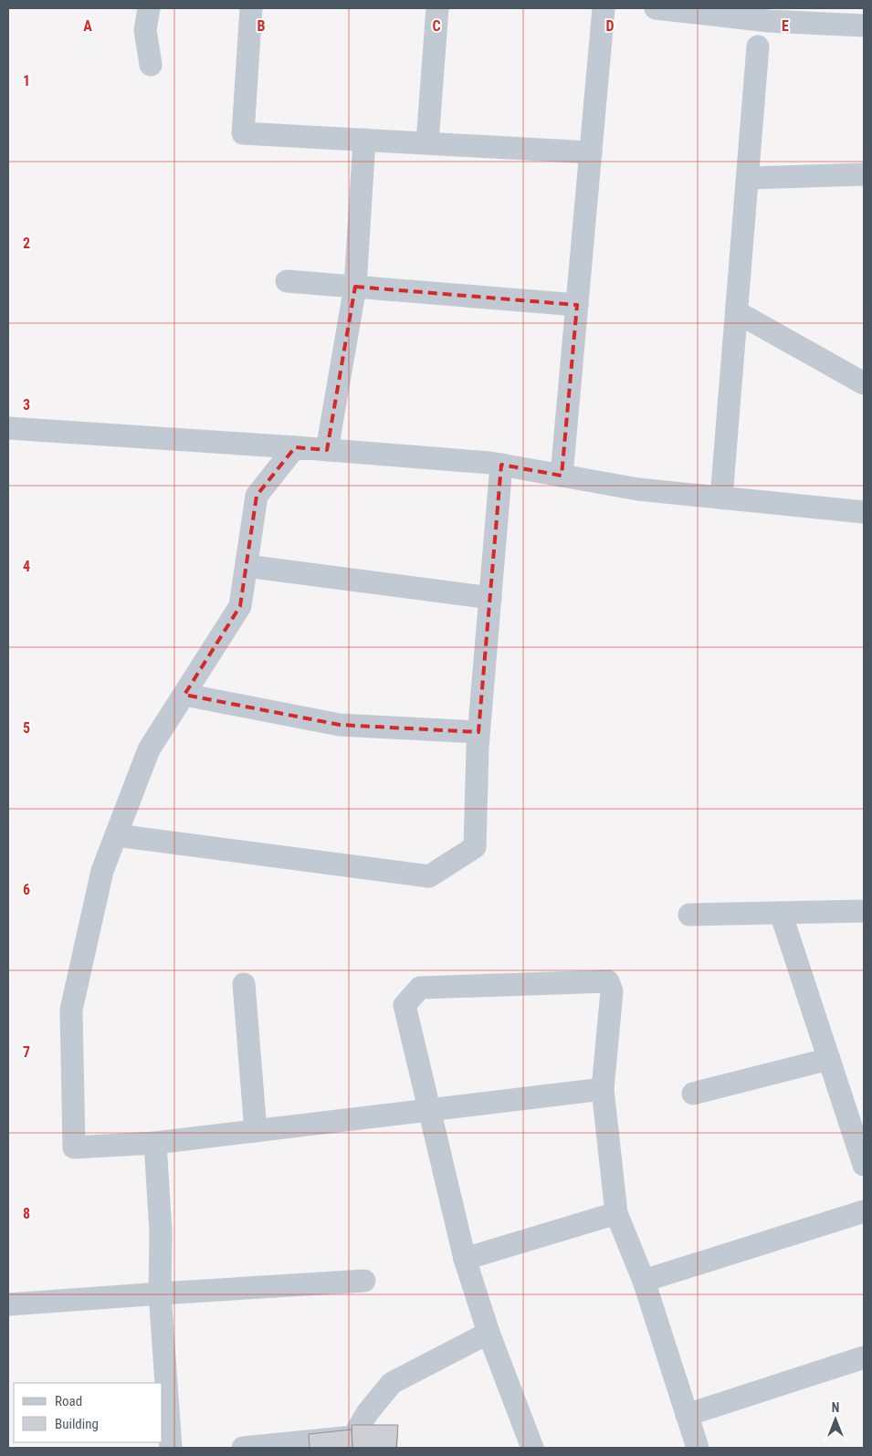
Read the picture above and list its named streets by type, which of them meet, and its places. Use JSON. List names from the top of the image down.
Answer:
{
  "legend": ["Road", "Building"],
  "north": "top",
  "grid": {
    "columns": [
      "A",
      "B",
      "C",
      "D",
      "E"
    ],
    "rows": [
      "1",
      "2",
      "3",
      "4",
      "5",
      "6",
      "7",
      "8"
    ]
  }
}
